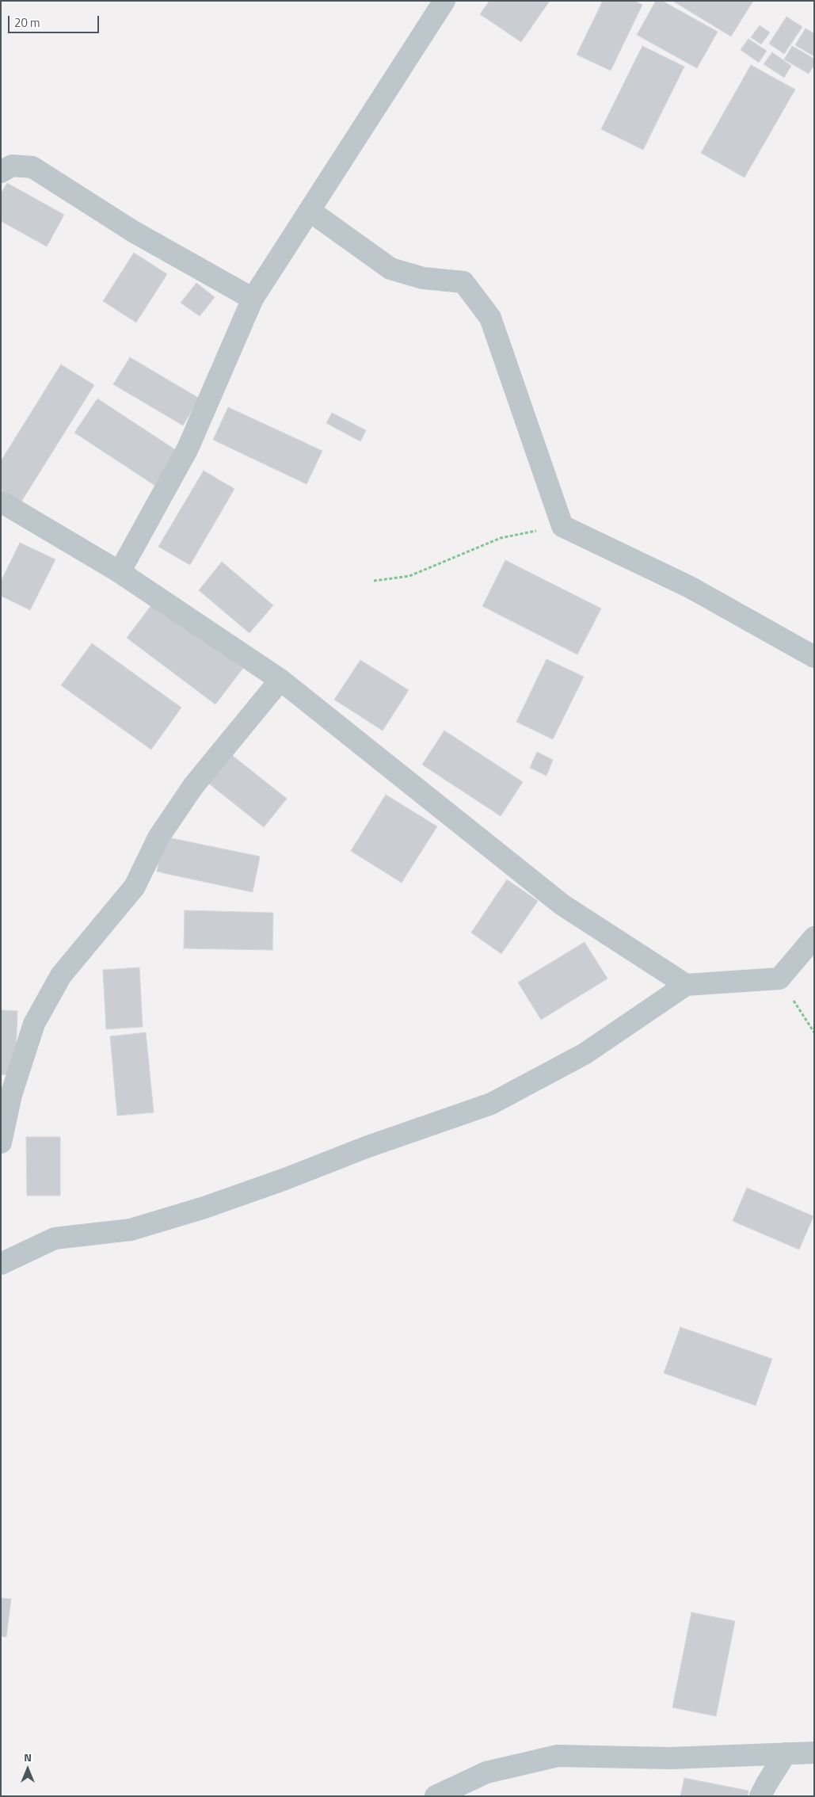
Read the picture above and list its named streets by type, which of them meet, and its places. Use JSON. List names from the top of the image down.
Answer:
{
  "scale_bar": "20 m",
  "north": "top"
}
